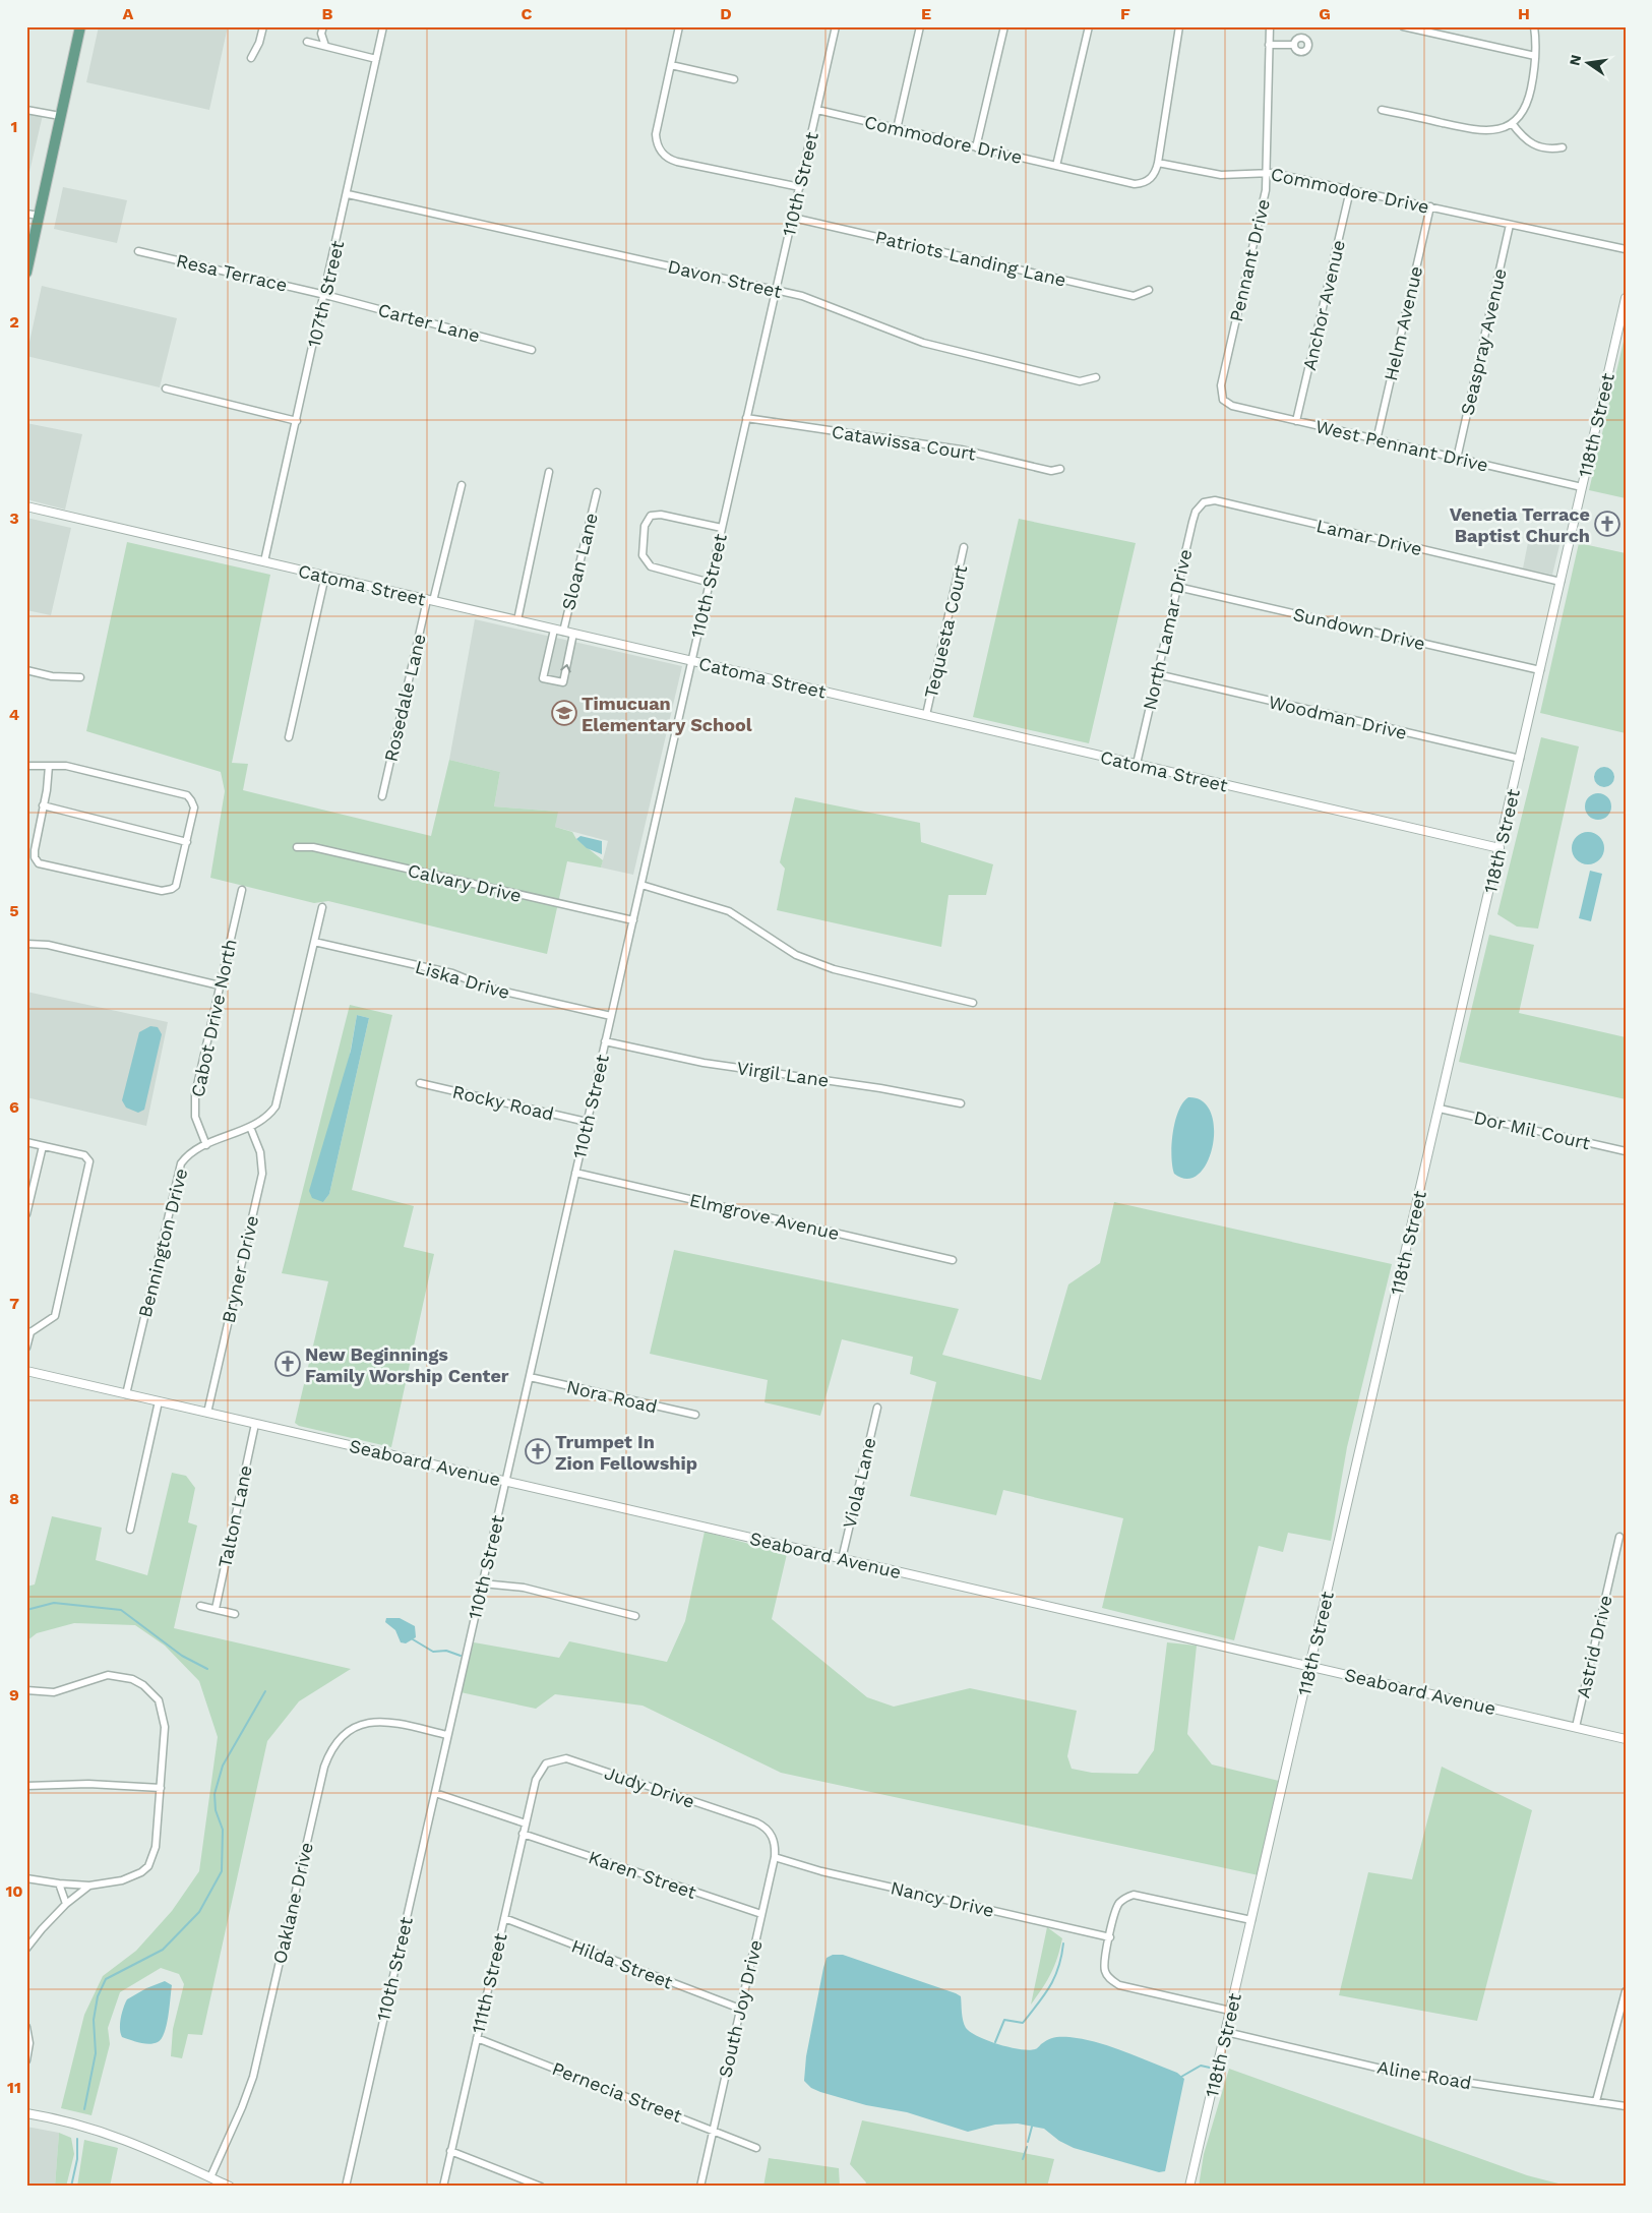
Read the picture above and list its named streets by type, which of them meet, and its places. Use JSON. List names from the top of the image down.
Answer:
{
  "streets": {
    "street": [
      "Commodore Drive",
      "110th Street",
      "Patriots Landing Lane",
      "Pennant Drive",
      "Resa Terrace",
      "Davon Street",
      "107th Street",
      "Anchor Avenue",
      "Carter Lane",
      "Helm Avenue",
      "Seaspray Avenue",
      "118th Street",
      "Catawissa Court",
      "West Pennant Drive",
      "Lamar Drive",
      "Sloan Lane",
      "Catoma Street",
      "Sundown Drive",
      "North Lamar Drive",
      "Tequesta Court",
      "Rosedale Lane",
      "Woodman Drive",
      "Calvary Drive",
      "Liska Drive",
      "Cabot Drive North",
      "Virgil Lane",
      "Rocky Road",
      "Dor Mil Court",
      "Elmgrove Avenue",
      "Bennington Drive",
      "Bryner Drive",
      "Nora Road",
      "Seaboard Avenue",
      "Viola Lane",
      "Talton Lane",
      "Astrid Drive",
      "Judy Drive",
      "Karen Street",
      "Nancy Drive",
      "Oaklane Drive",
      "Hilda Street",
      "111th Street",
      "South Joy Drive",
      "Aline Road",
      "Pernecia Street"
    ]
  },
  "crossings": [
    ["Commodore Drive", "110th Street"],
    ["Commodore Drive", "Pennant Drive"],
    ["Commodore Drive", "Anchor Avenue"],
    ["Commodore Drive", "Helm Avenue"],
    ["Commodore Drive", "Seaspray Avenue"],
    ["110th Street", "Patriots Landing Lane"],
    ["110th Street", "Davon Street"],
    ["110th Street", "Catawissa Court"],
    ["110th Street", "Catoma Street"],
    ["110th Street", "Calvary Drive"],
    ["110th Street", "Liska Drive"],
    ["110th Street", "Virgil Lane"],
    ["110th Street", "Rocky Road"],
    ["110th Street", "Elmgrove Avenue"],
    ["110th Street", "Nora Road"],
    ["110th Street", "Seaboard Avenue"],
    ["110th Street", "Oaklane Drive"],
    ["Pennant Drive", "West Pennant Drive"],
    ["Resa Terrace", "107th Street"],
    ["Resa Terrace", "Carter Lane"],
    ["Davon Street", "107th Street"],
    ["107th Street", "Carter Lane"],
    ["107th Street", "Catoma Street"],
    ["Anchor Avenue", "West Pennant Drive"],
    ["Helm Avenue", "West Pennant Drive"],
    ["Seaspray Avenue", "West Pennant Drive"],
    ["118th Street", "West Pennant Drive"],
    ["118th Street", "Lamar Drive"],
    ["118th Street", "Catoma Street"],
    ["118th Street", "Sundown Drive"],
    ["118th Street", "Woodman Drive"],
    ["118th Street", "Dor Mil Court"],
    ["118th Street", "Seaboard Avenue"],
    ["118th Street", "Aline Road"],
    ["Lamar Drive", "North Lamar Drive"],
    ["Sloan Lane", "Catoma Street"],
    ["Catoma Street", "North Lamar Drive"],
    ["Catoma Street", "Tequesta Court"],
    ["Catoma Street", "Rosedale Lane"],
    ["Sundown Drive", "North Lamar Drive"],
    ["North Lamar Drive", "Woodman Drive"],
    ["Liska Drive", "Bennington Drive"],
    ["Cabot Drive North", "Bennington Drive"],
    ["Bennington Drive", "Bryner Drive"],
    ["Bennington Drive", "Seaboard Avenue"],
    ["Bryner Drive", "Seaboard Avenue"],
    ["Seaboard Avenue", "Viola Lane"],
    ["Seaboard Avenue", "Talton Lane"],
    ["Seaboard Avenue", "Astrid Drive"],
    ["Judy Drive", "111th Street"],
    ["Judy Drive", "South Joy Drive"],
    ["Karen Street", "111th Street"],
    ["Karen Street", "South Joy Drive"],
    ["Nancy Drive", "South Joy Drive"],
    ["Hilda Street", "111th Street"],
    ["Hilda Street", "South Joy Drive"],
    ["111th Street", "Pernecia Street"],
    ["South Joy Drive", "Pernecia Street"]
  ],
  "places": {
    "church": ["Venetia Terrace Baptist Church", "New Beginnings Family Worship Center", "Trumpet In Zion Fellowship"],
    "school or university": ["Timucuan Elementary School"]
  },
  "north": "left",
  "grid": {
    "columns": [
      "A",
      "B",
      "C",
      "D",
      "E",
      "F",
      "G",
      "H"
    ],
    "rows": [
      "1",
      "2",
      "3",
      "4",
      "5",
      "6",
      "7",
      "8",
      "9",
      "10",
      "11"
    ]
  }
}
